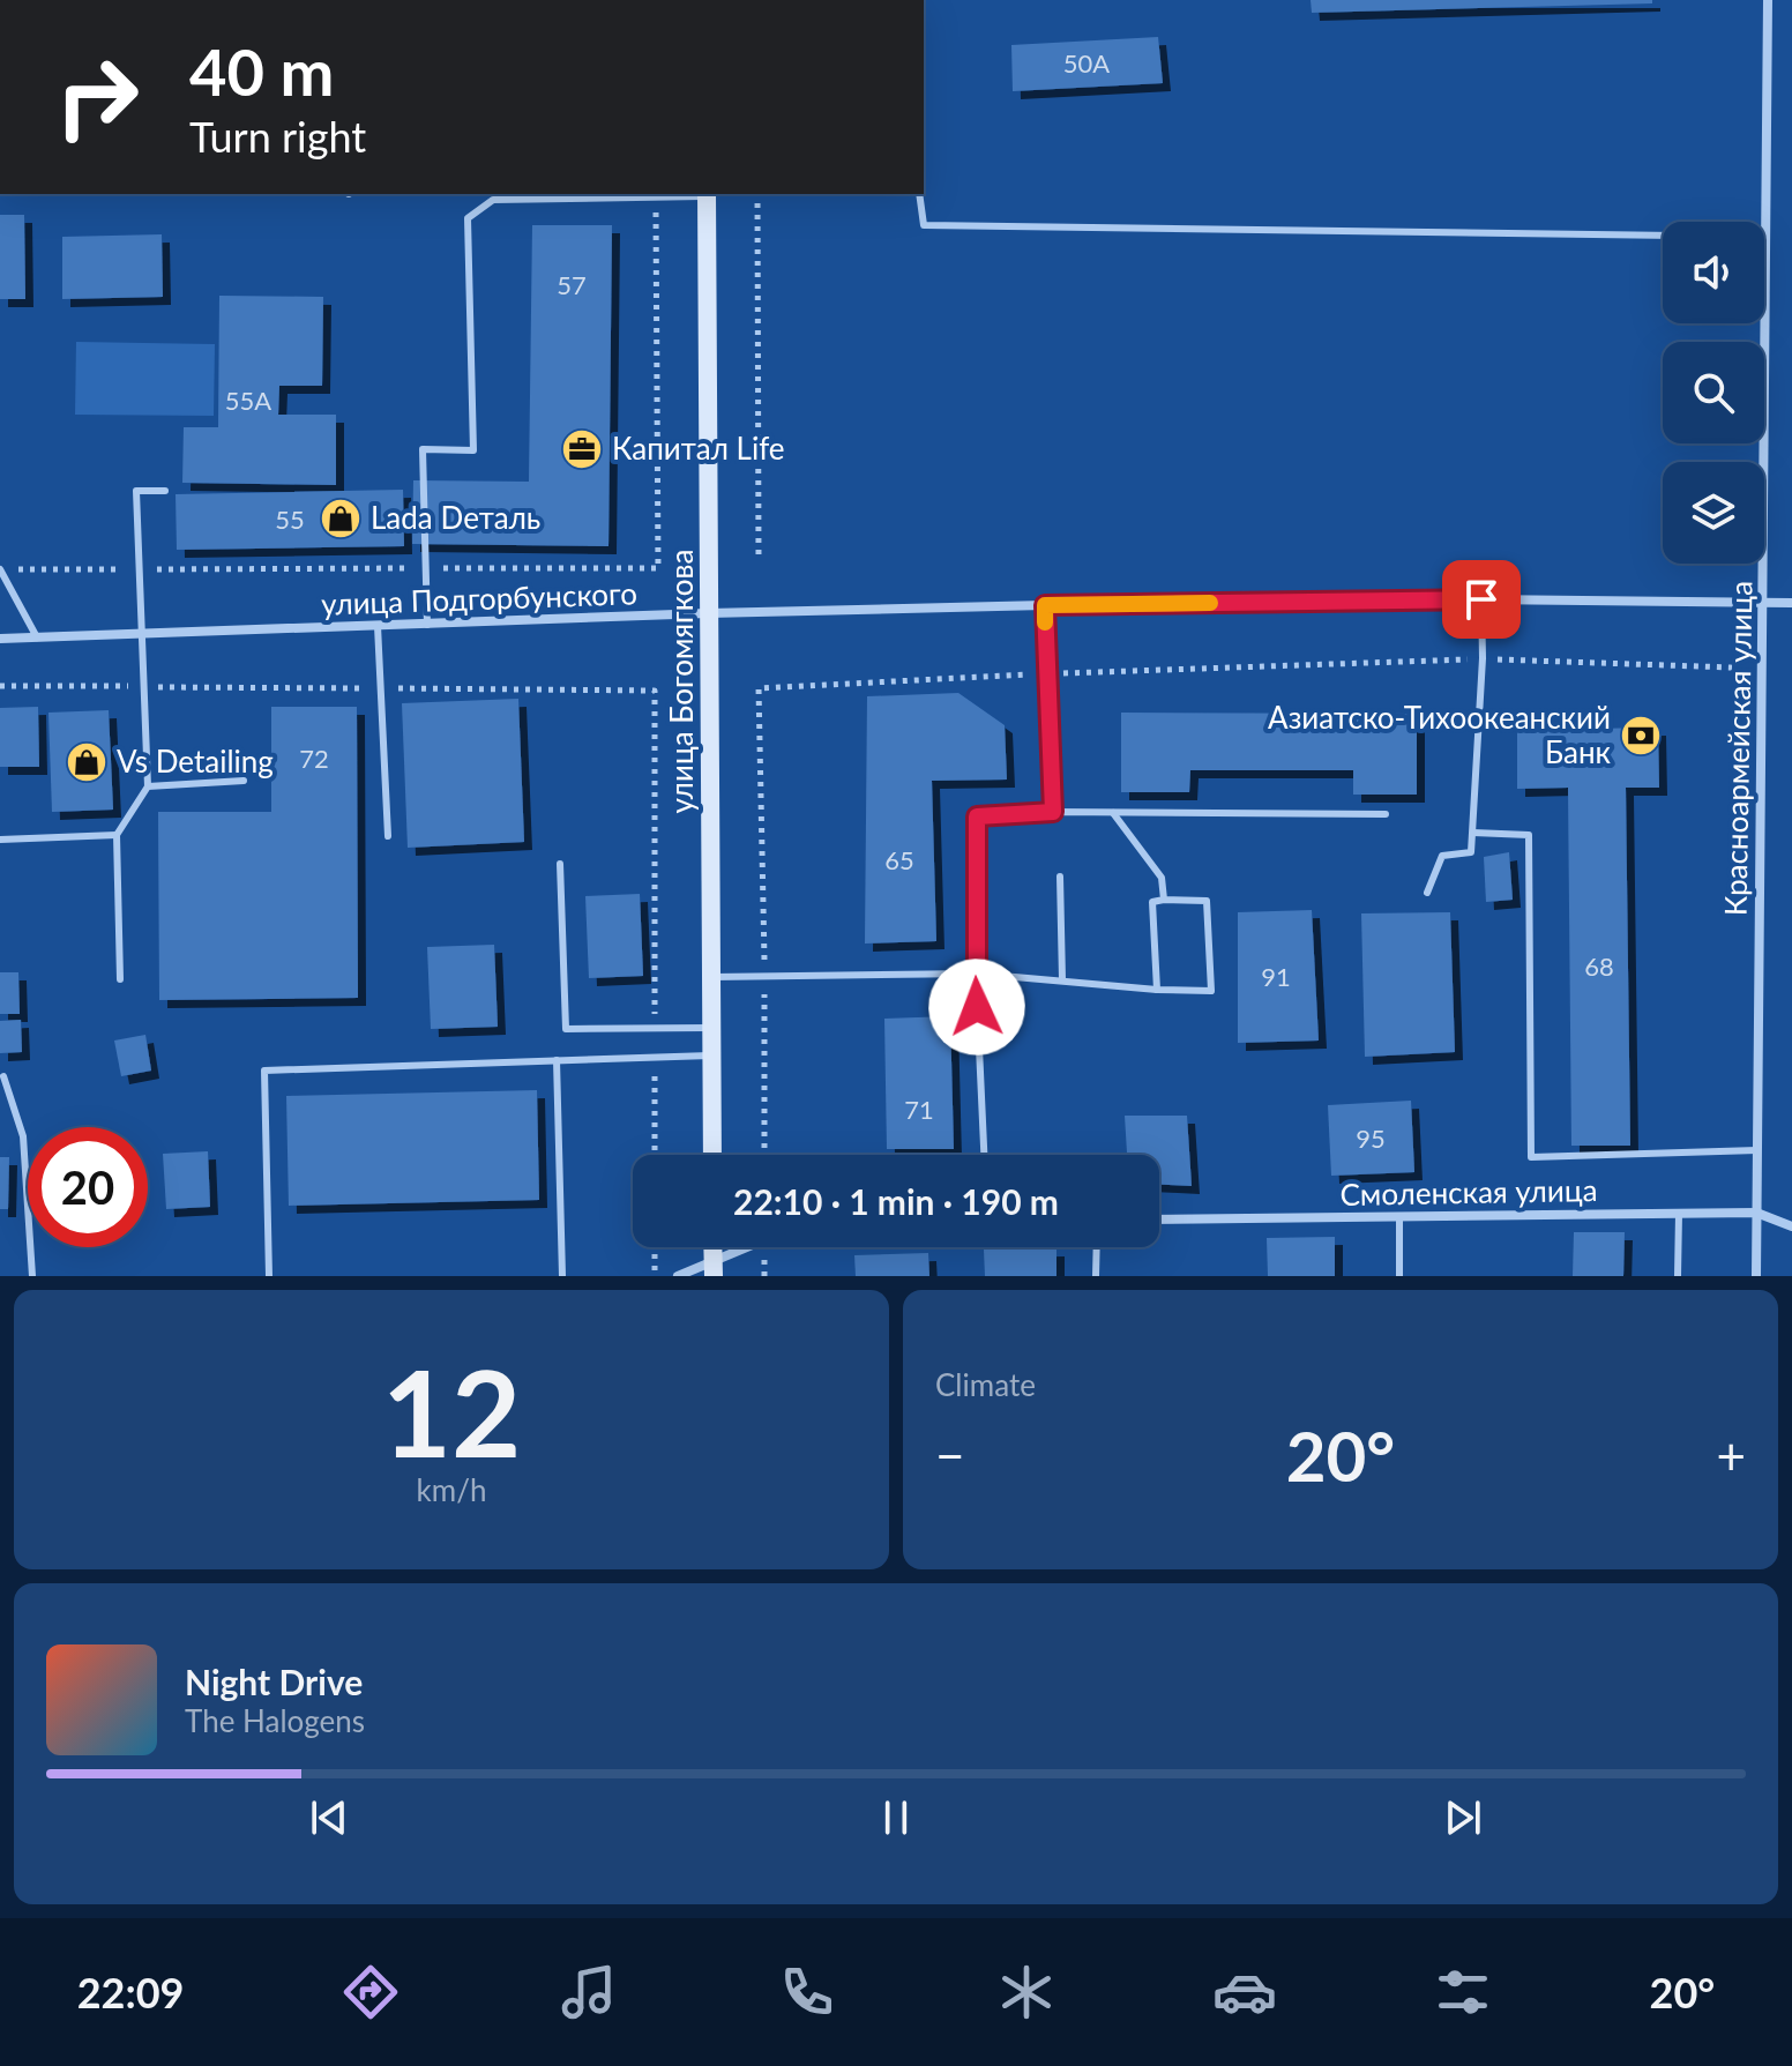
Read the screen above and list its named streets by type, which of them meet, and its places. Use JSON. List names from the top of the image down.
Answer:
{
  "streets": {
    "main road": ["улица Богомягкова"],
    "street": ["улица Подгорбунского", "Красноармейская улица", "Смоленская улица"]
  },
  "crossings": [
    ["улица Подгорбунского", "улица Богомягкова"],
    ["улица Подгорбунского", "Красноармейская улица"],
    ["Красноармейская улица", "Смоленская улица"]
  ],
  "places": {
    "office": ["Капитал Life"],
    "shop": ["Lada Dеталь", "Vs Detailing"],
    "bank": ["Азиатско-Тихоокеанский Банк"]
  },
  "house_numbers": [
    "50А",
    "57",
    "55А",
    "55",
    "72",
    "65",
    "68",
    "91",
    "71",
    "95"
  ],
  "page": {
    "turn": ["40 m", "Turn right"],
    "limit": "20",
    "trip": "22:10 · 1 min · 190 m",
    "tile": [
      ["12", "km/h"],
      "Climate"
    ],
    "heat": ["−", "20°", "+"],
    "song": ["Night Drive", "The Halogens"],
    "tabs": ["22:09", "20°"]
  }
}
